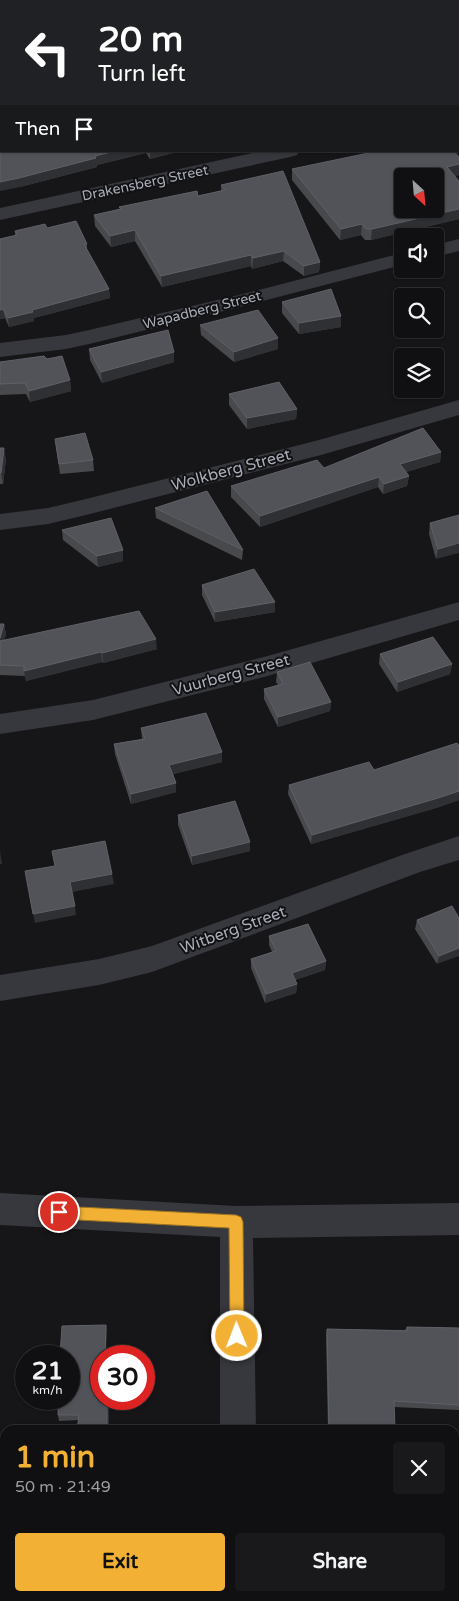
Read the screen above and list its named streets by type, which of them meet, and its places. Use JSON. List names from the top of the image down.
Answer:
{
  "streets": {
    "street": [
      "Drakensberg Street",
      "Wapadberg Street",
      "Wolkberg Street",
      "Vuurberg Street",
      "Witberg Street"
    ]
  },
  "north": "bottom right",
  "page": {
    "turn": ["20 m", "Turn left"],
    "then": "Then",
    "speed": "21 km/h",
    "limit": "30",
    "heading": ["1 min", "50 m · 21:49"],
    "buttons": ["Exit", "Share"]
  }
}
